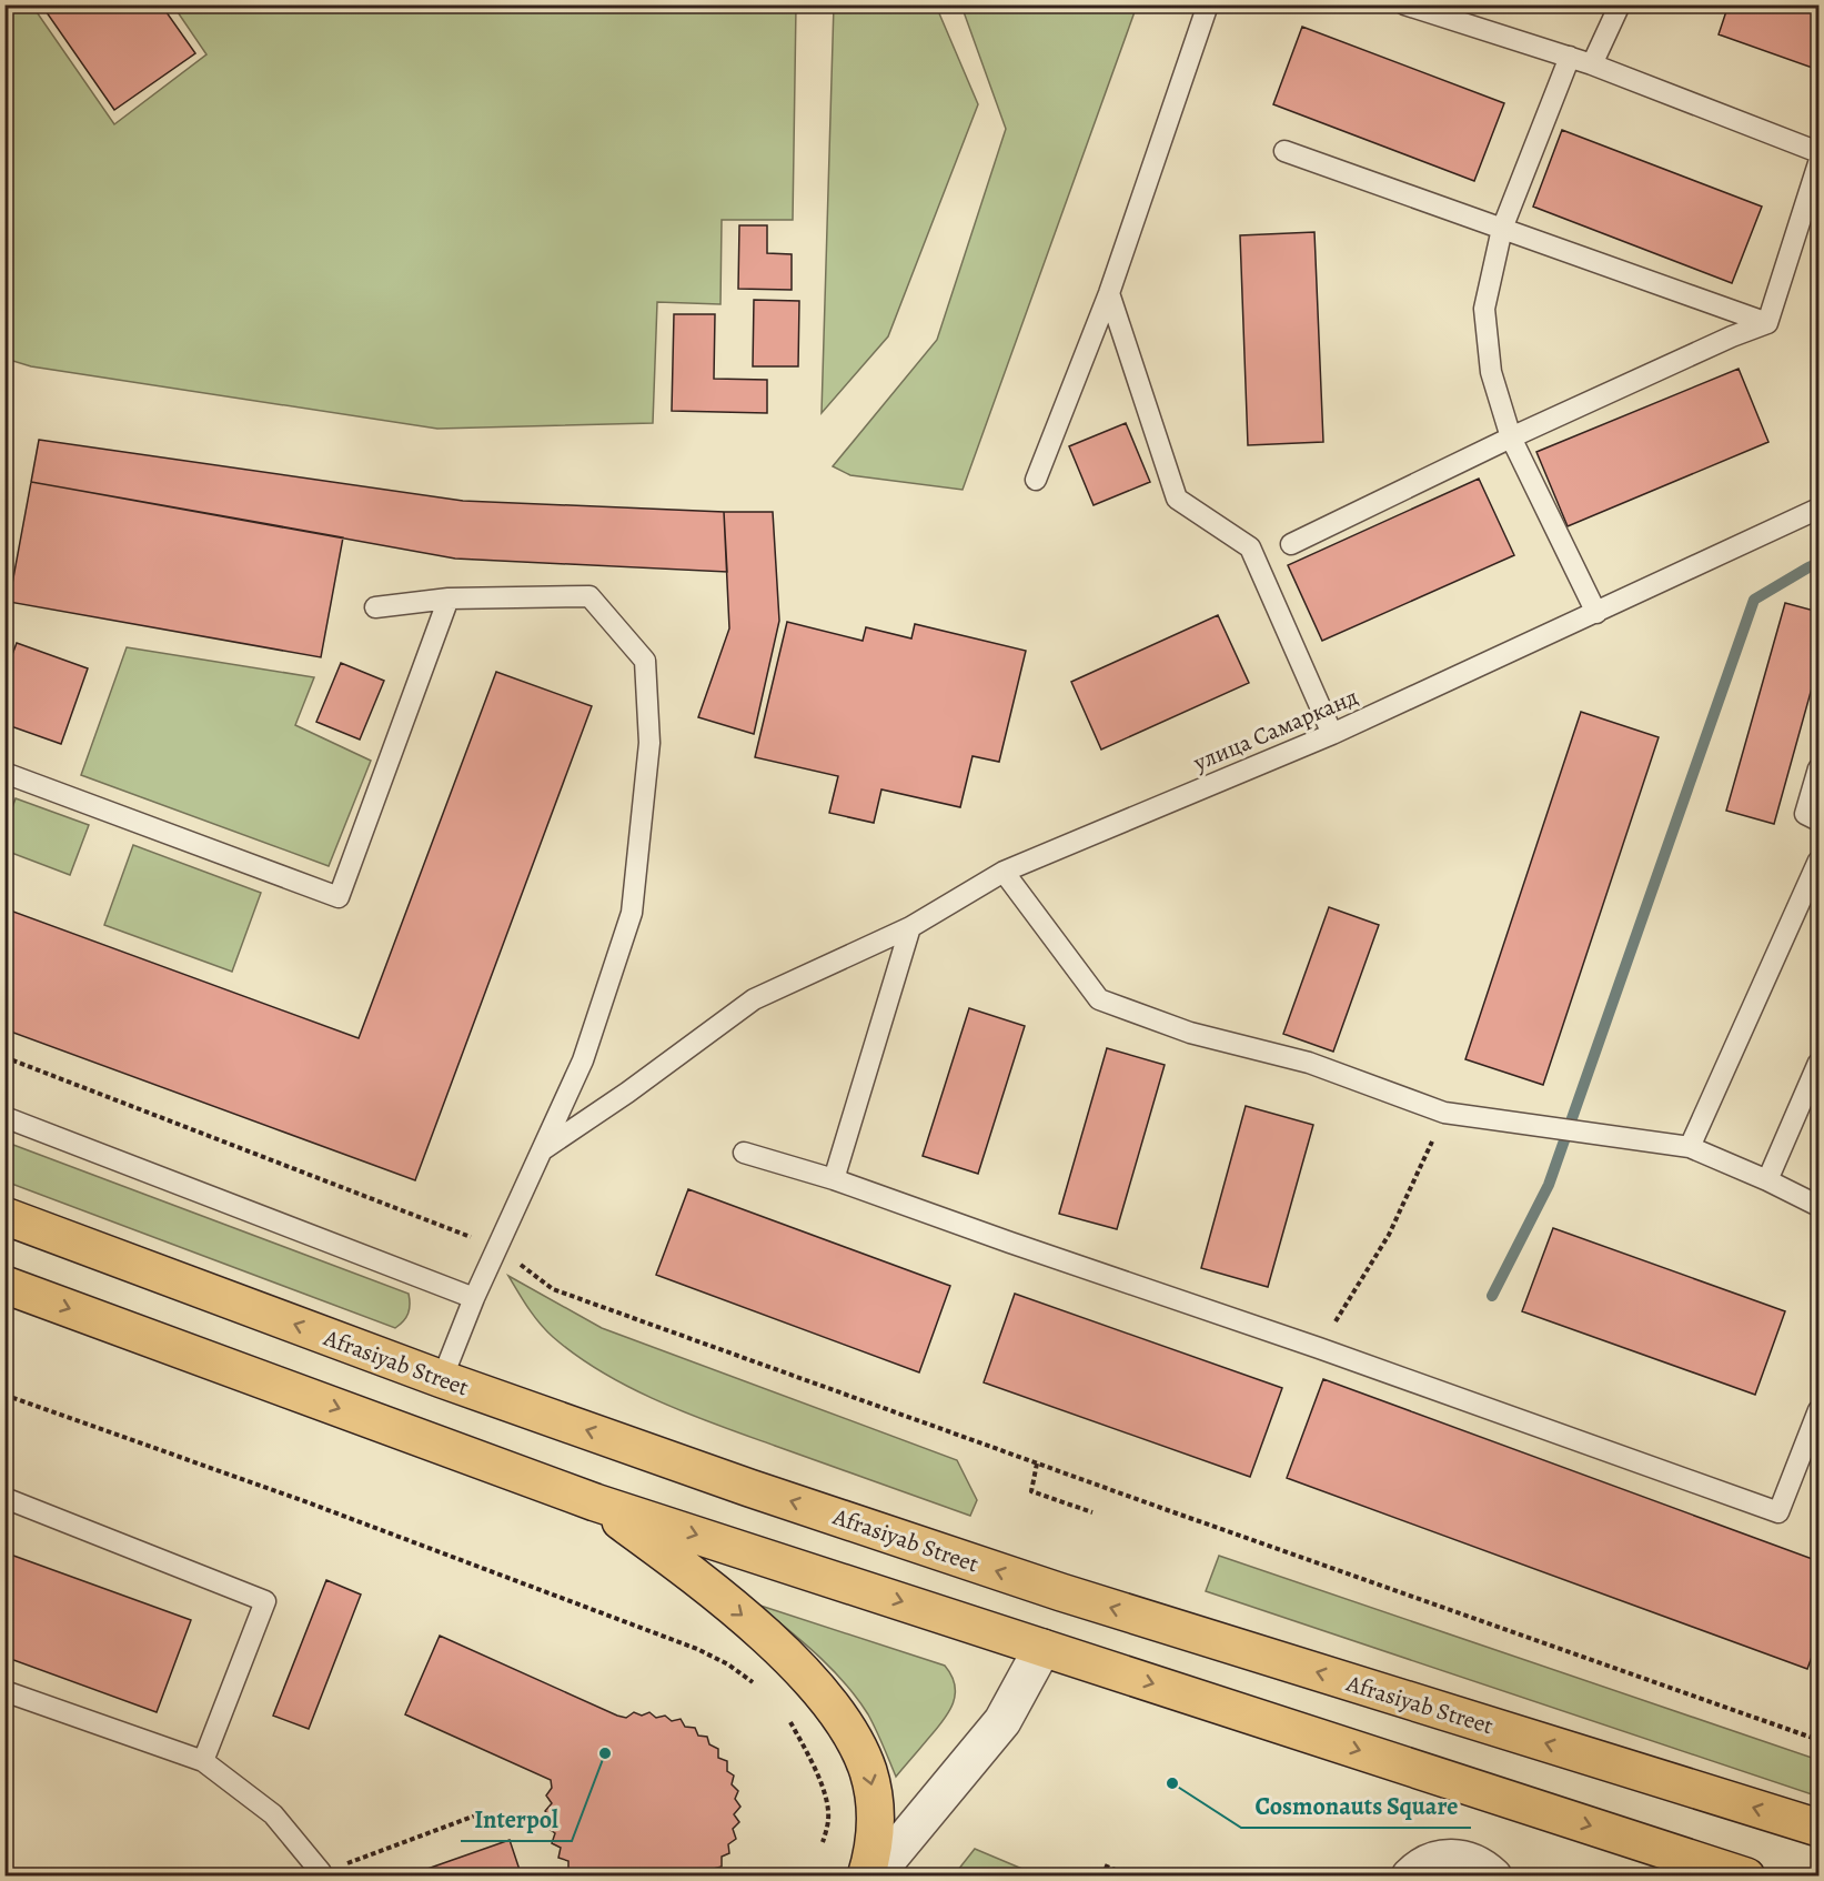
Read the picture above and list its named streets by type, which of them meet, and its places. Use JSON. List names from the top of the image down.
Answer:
{
  "streets": {
    "main road": ["Afrasiyab Street"],
    "lane": ["улица Самарканд"]
  },
  "places": ["Interpol", "Cosmonauts Square"]
}
